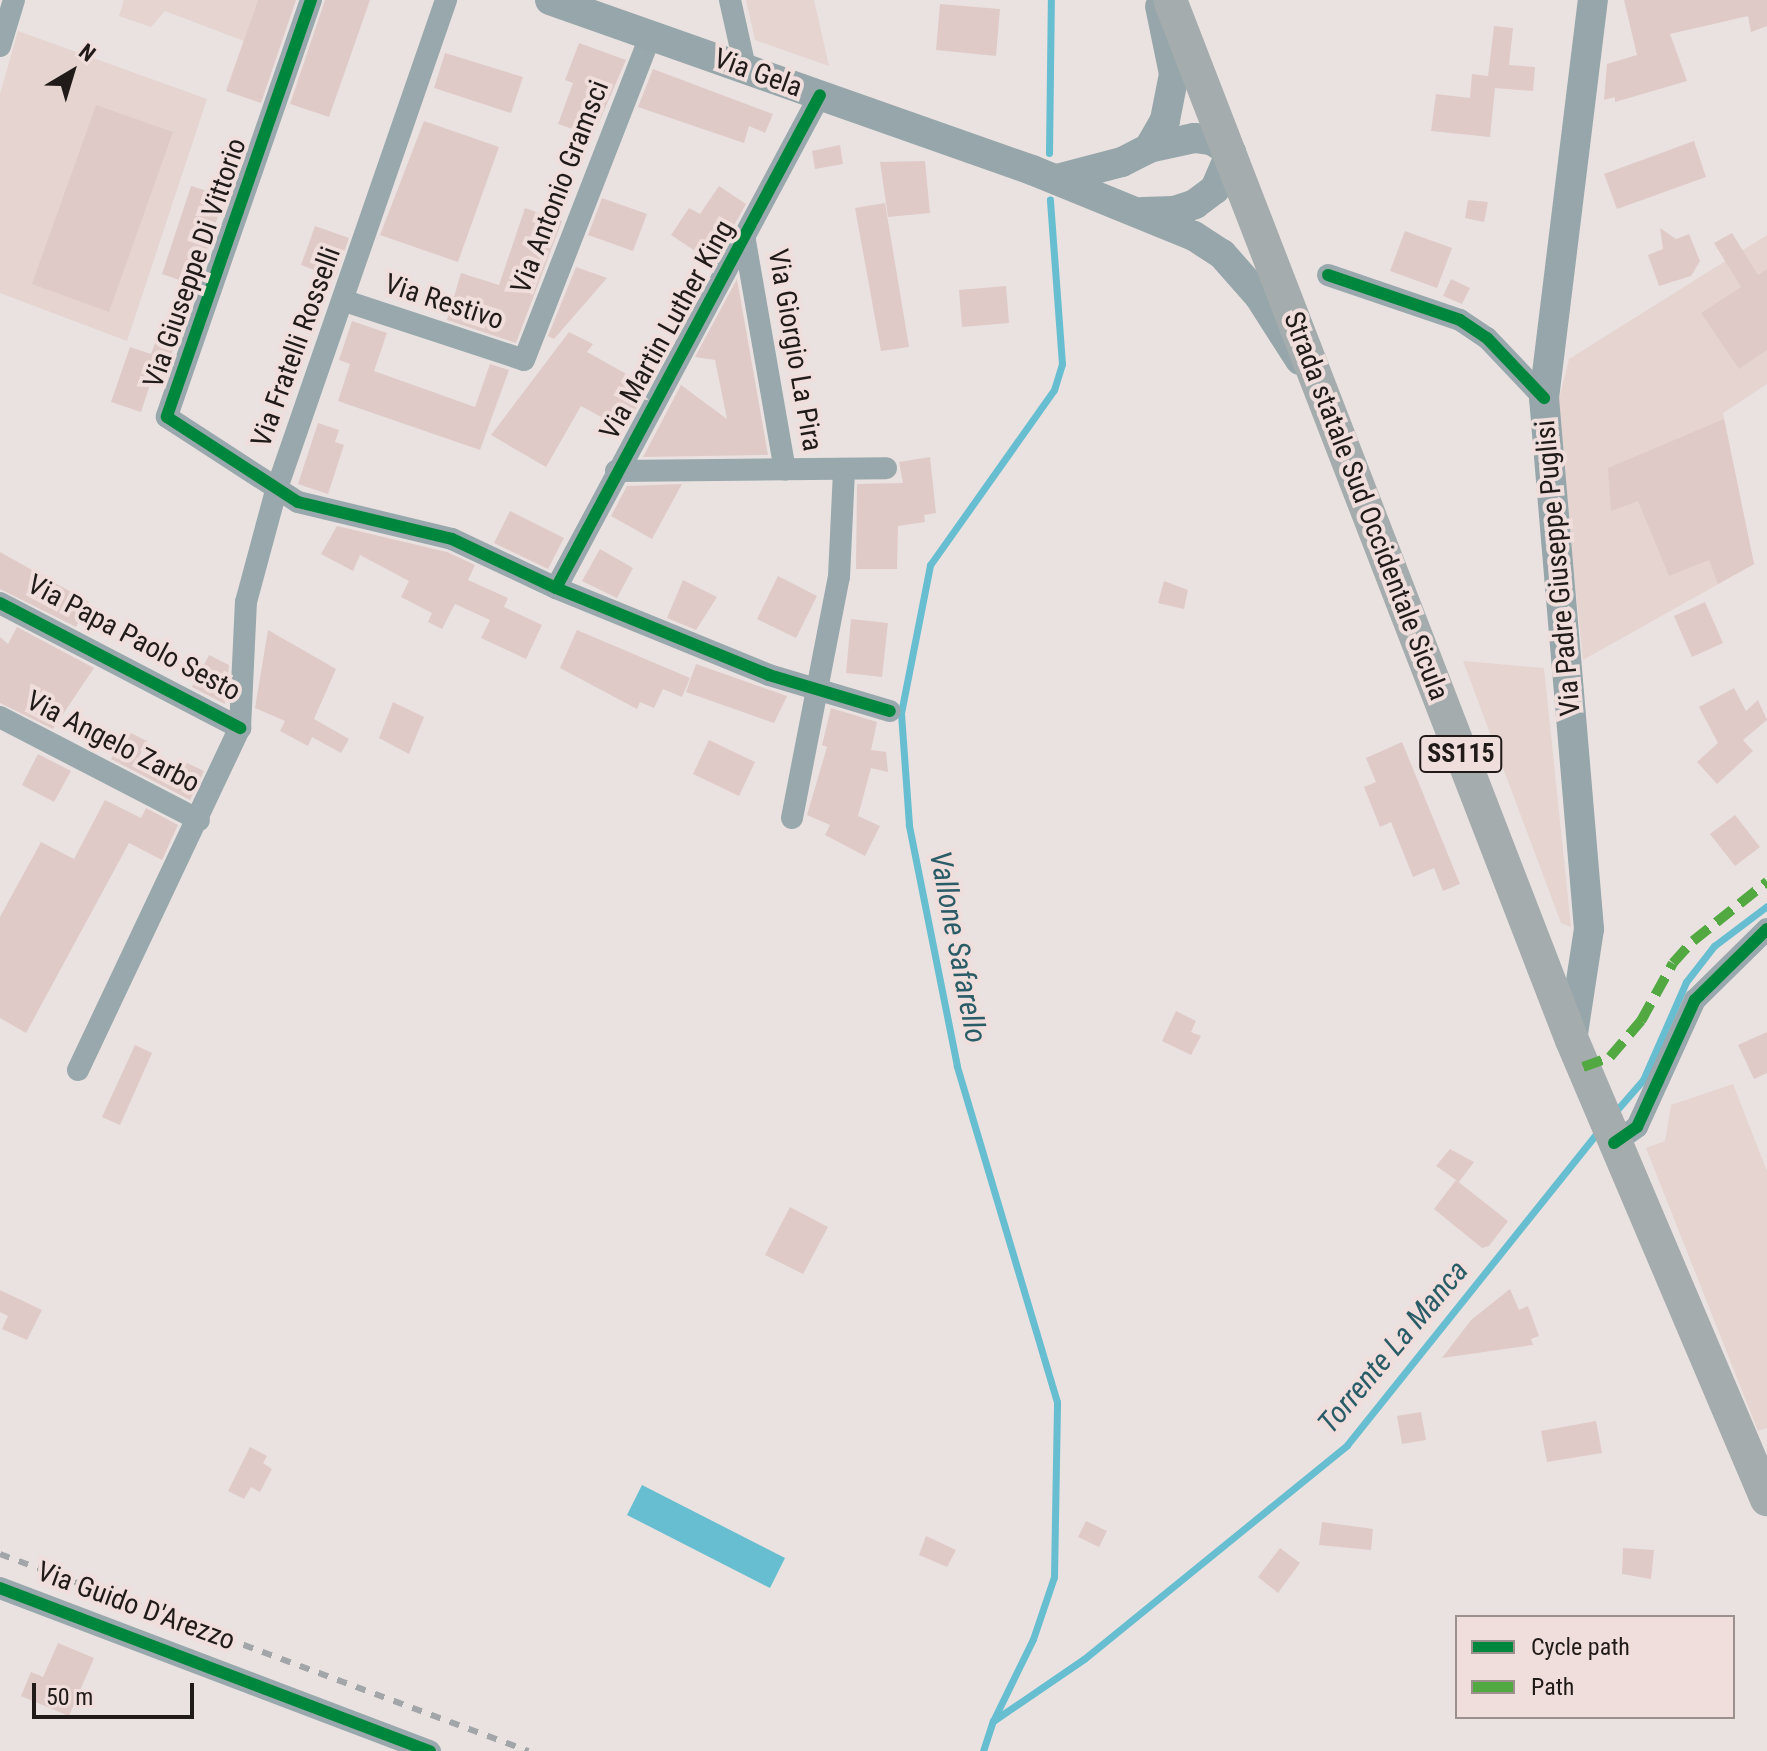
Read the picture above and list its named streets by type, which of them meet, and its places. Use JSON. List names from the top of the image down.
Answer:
{
  "streets": {
    "main road": [
      "Via Gela",
      "Strada statale Sud Occidentale Sicula",
      "Via Padre Giuseppe Puglisi",
      "SS115"
    ],
    "street": [
      "Via Antonio Gramsci",
      "Via Giuseppe Di Vittorio",
      "Via Restivo",
      "Via Martin Luther King",
      "Via Fratelli Rosselli",
      "Via Giorgio La Pira",
      "Via Papa Paolo Sesto",
      "Via Angelo Zarbo",
      "Via Guido D'Arezzo"
    ]
  },
  "crossings": [
    ["Via Gela", "Via Antonio Gramsci"],
    ["Via Gela", "Via Martin Luther King"],
    ["Via Gela", "Strada statale Sud Occidentale Sicula"],
    ["Via Antonio Gramsci", "Via Restivo"],
    ["Via Giuseppe Di Vittorio", "Via Fratelli Rosselli"],
    ["Via Restivo", "Via Fratelli Rosselli"],
    ["Via Martin Luther King", "Via Giorgio La Pira"],
    ["Via Fratelli Rosselli", "Via Papa Paolo Sesto"],
    ["Via Fratelli Rosselli", "Via Angelo Zarbo"],
    ["Strada statale Sud Occidentale Sicula", "Via Padre Giuseppe Puglisi"]
  ],
  "water": ["Vallone Safarello", "Torrente La Manca"],
  "legend": ["Cycle path", "Path"],
  "scale_bar": "50 m",
  "north": "top right"
}
